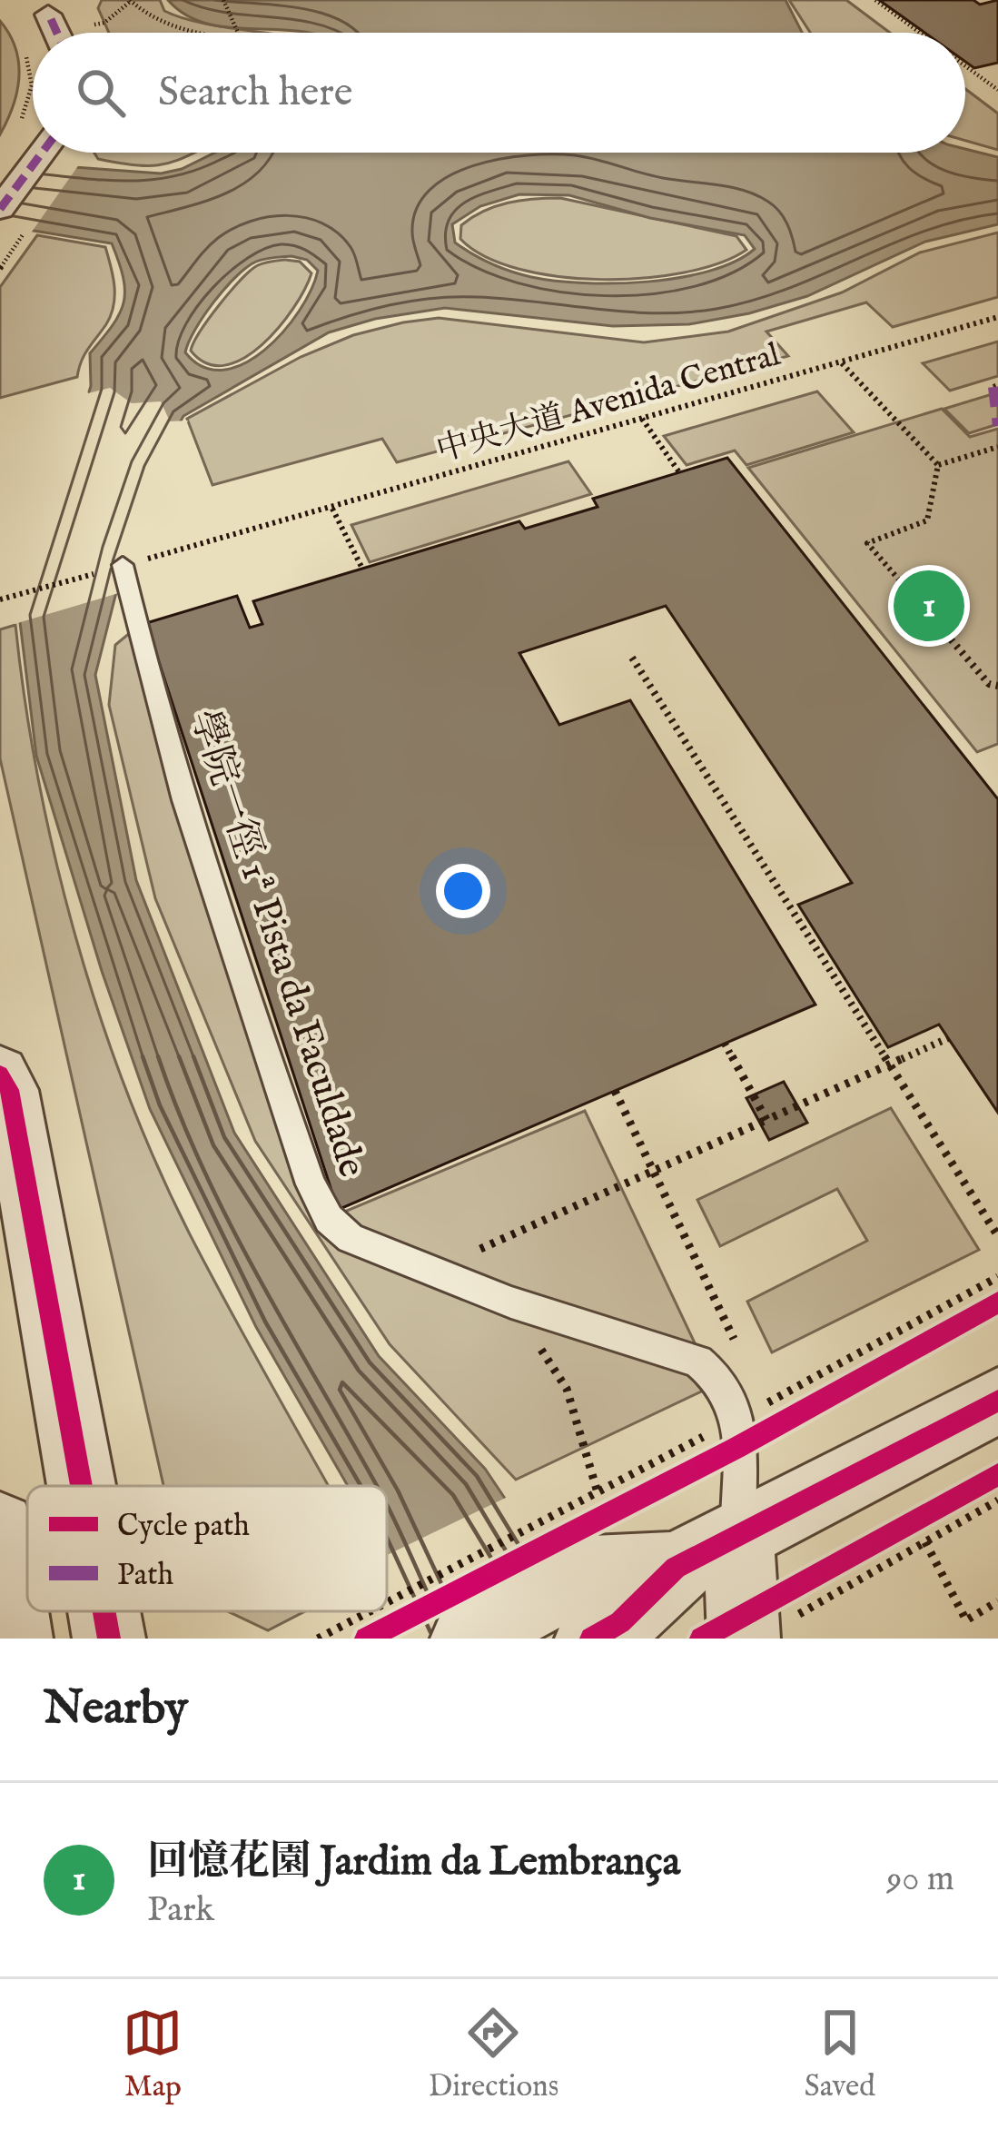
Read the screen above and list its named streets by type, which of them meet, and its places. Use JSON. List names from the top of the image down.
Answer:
{
  "streets": {
    "lane": ["學院一徑 1ª Pista da Faculdade"],
    "path": ["中央大道 Avenida Central"]
  },
  "legend": ["Cycle path", "Path"],
  "page": {
    "search": "Search here",
    "pins": "1",
    "heading": "Nearby",
    "list": [
      {
        "mark": "1",
        "name": "回憶花園 Jardim da Lembrança",
        "note": "Park",
        "value": "90 m"
      }
    ],
    "nav": ["Map", "Directions", "Saved"]
  }
}
